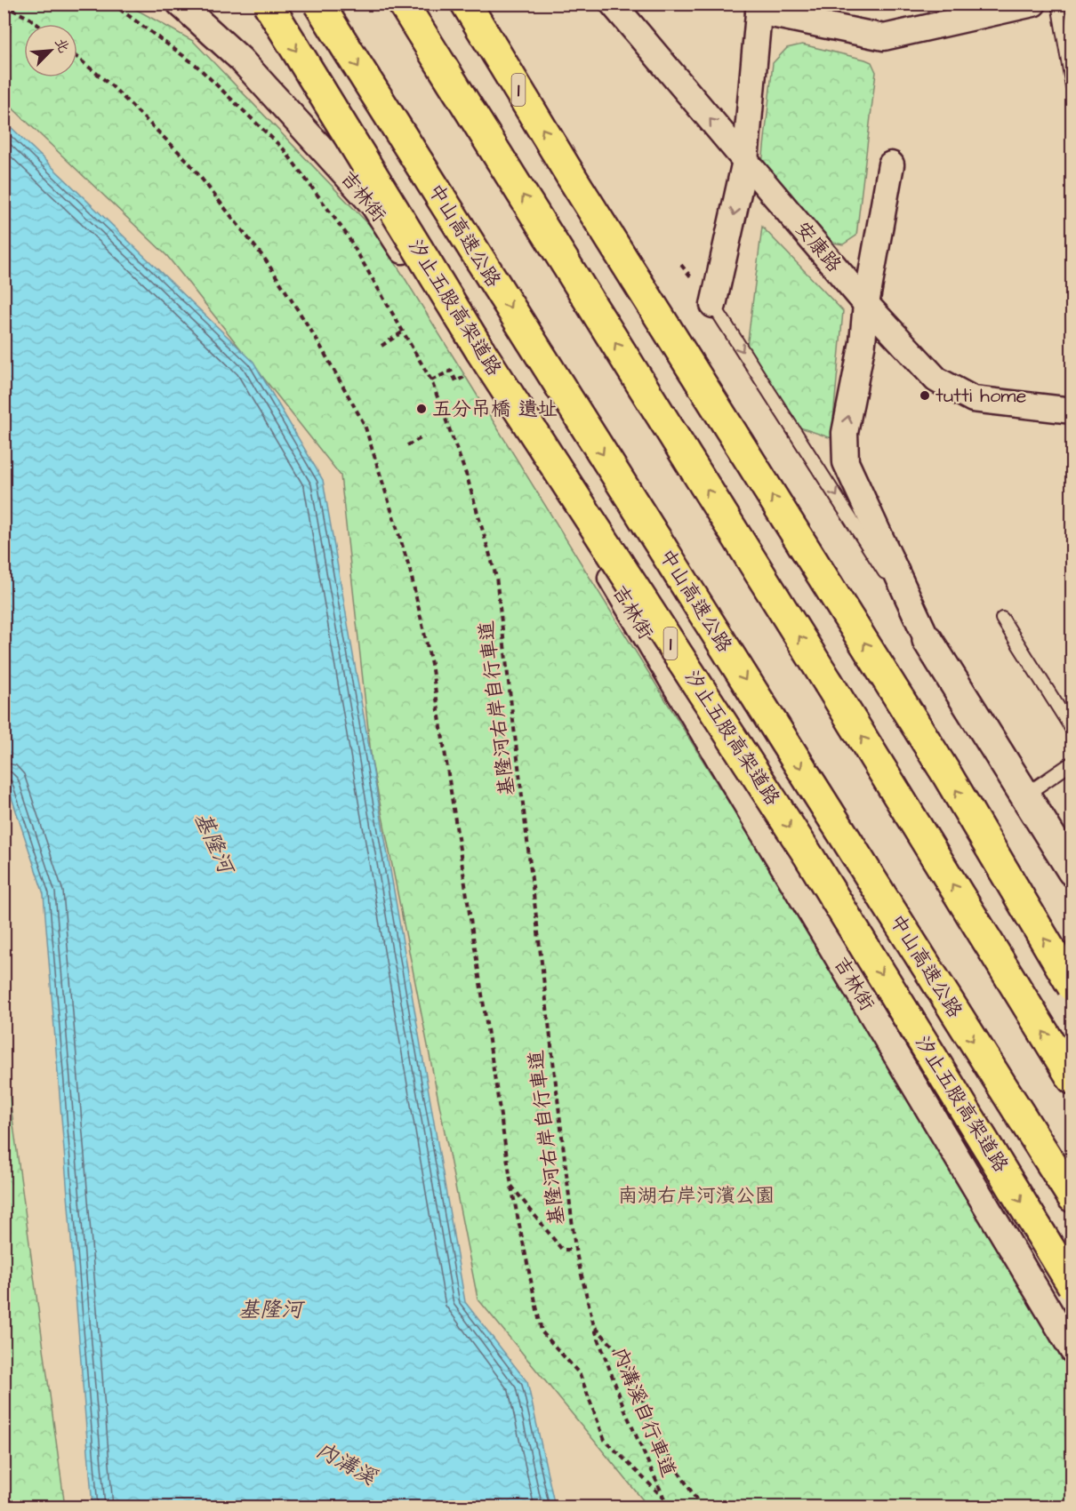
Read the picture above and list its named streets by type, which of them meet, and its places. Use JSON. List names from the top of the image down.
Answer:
{
  "streets": {
    "highway": ["1", "中山高速公路", "汐止五股高架道路"],
    "street": ["吉林街", "安康路"],
    "path": ["基隆河右岸自行車道", "內溝溪自行車道"]
  },
  "crossings": [
    ["基隆河右岸自行車道", "內溝溪自行車道"]
  ],
  "water": ["基隆河", "內溝溪"],
  "parks": ["南湖右岸河濱公園"],
  "places": ["tutti home", "五分吊橋 遺址"],
  "north": "top right"
}
